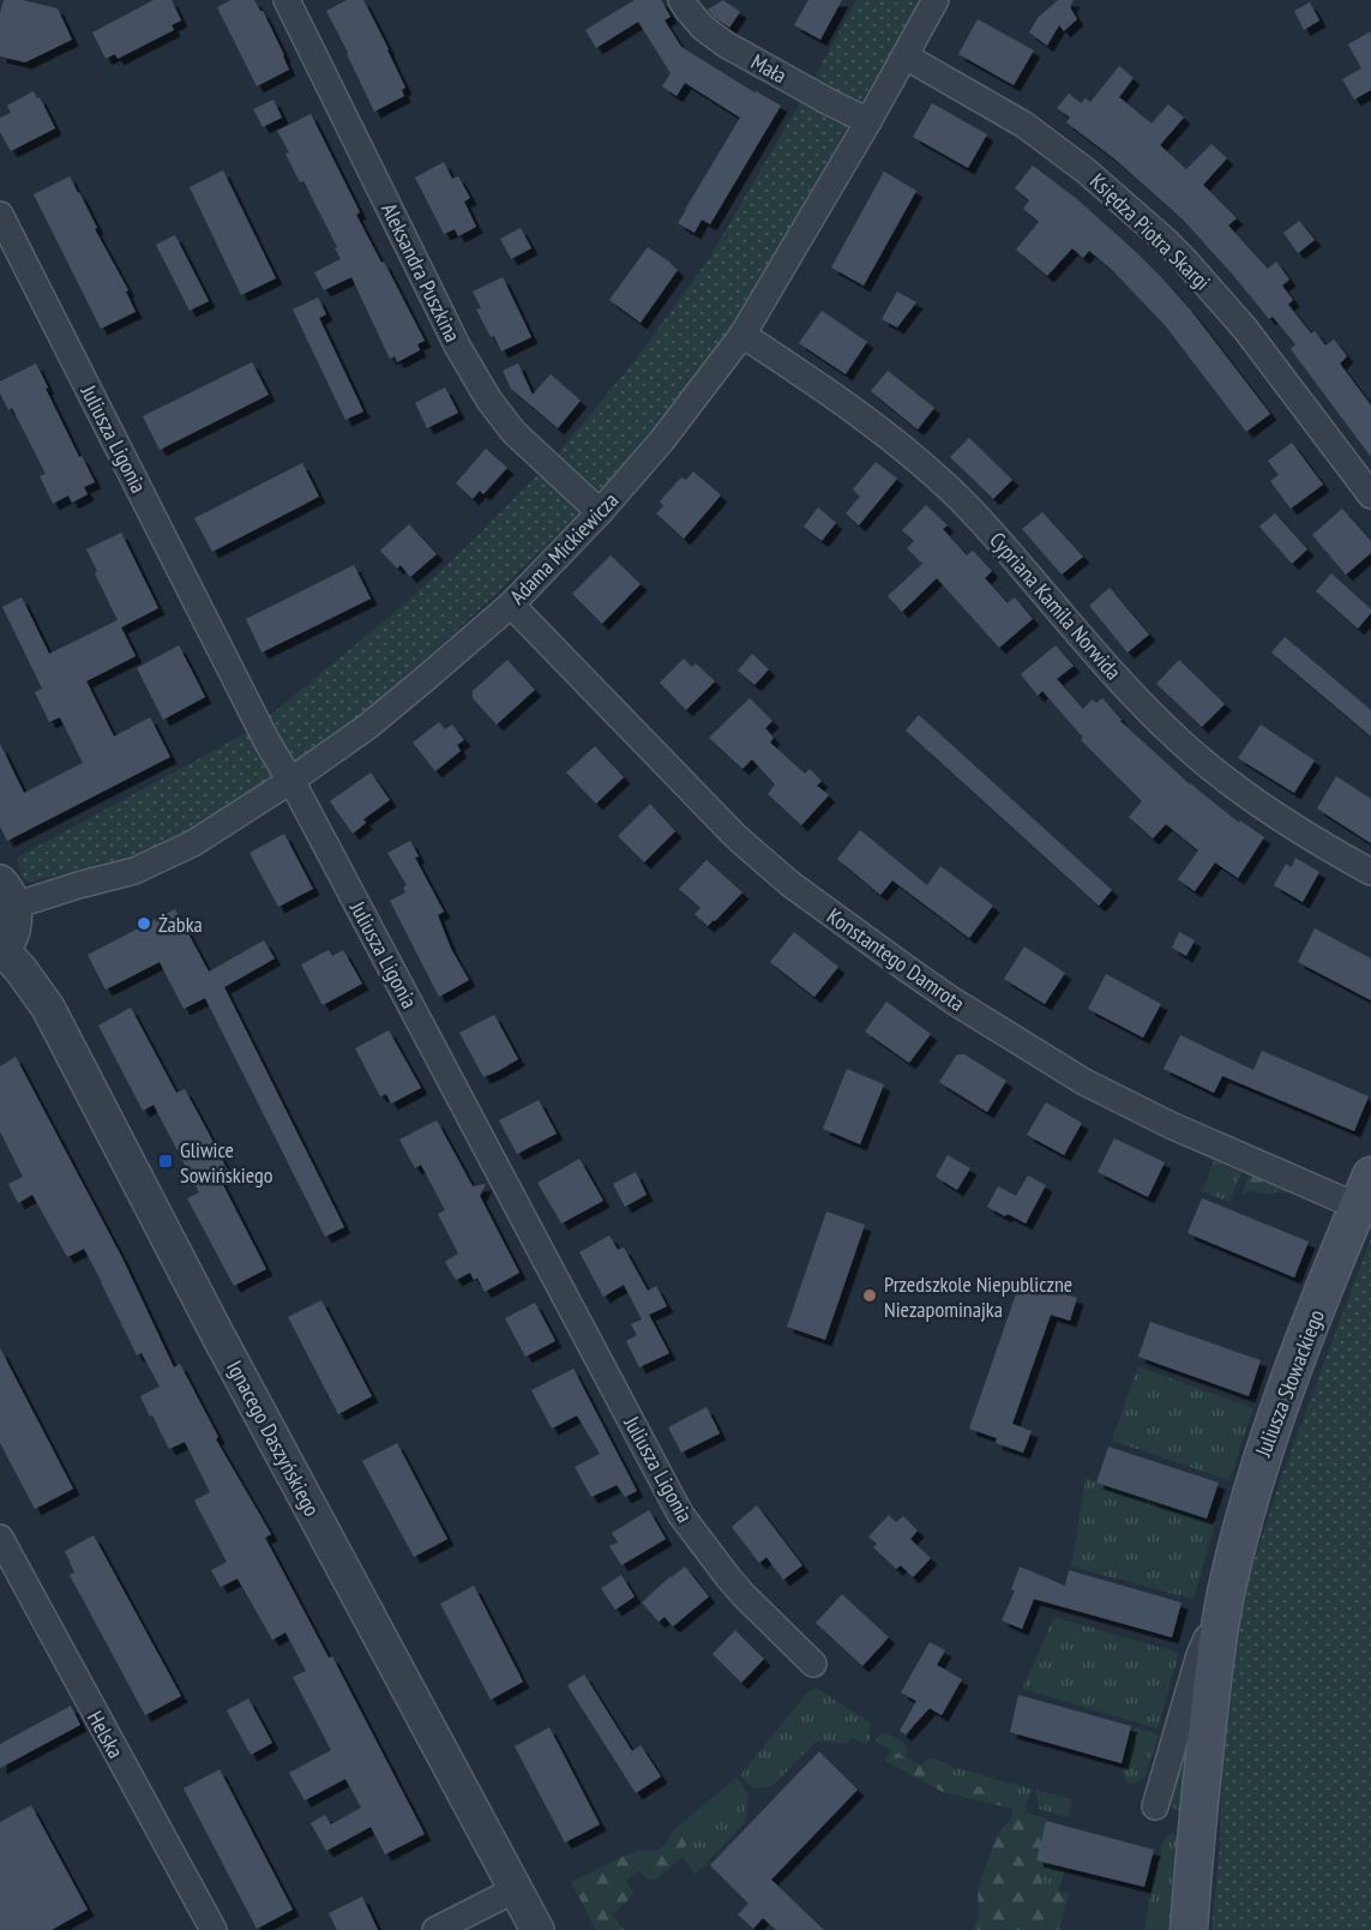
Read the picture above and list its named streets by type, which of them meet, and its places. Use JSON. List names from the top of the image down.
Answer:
{
  "streets": {
    "main road": ["Juliusza Słowackiego"],
    "street": [
      "Mała",
      "Księdza Piotra Skargi",
      "Aleksandra Puszkina",
      "Juliusza Ligonia",
      "Adama Mickiewicza",
      "Cypriana Kamila Norwida",
      "Konstantego Damrota",
      "Ignacego Daszyńskiego",
      "Helska"
    ]
  },
  "crossings": [
    ["Mała", "Adama Mickiewicza"],
    ["Księdza Piotra Skargi", "Adama Mickiewicza"],
    ["Aleksandra Puszkina", "Adama Mickiewicza"],
    ["Juliusza Ligonia", "Adama Mickiewicza"],
    ["Adama Mickiewicza", "Cypriana Kamila Norwida"],
    ["Adama Mickiewicza", "Konstantego Damrota"],
    ["Konstantego Damrota", "Juliusza Słowackiego"]
  ],
  "places": {
    "other": ["Żabka", "Przedszkole Niepubliczne Niezapominajka"],
    "transit": ["Gliwice Sowińskiego"]
  }
}
